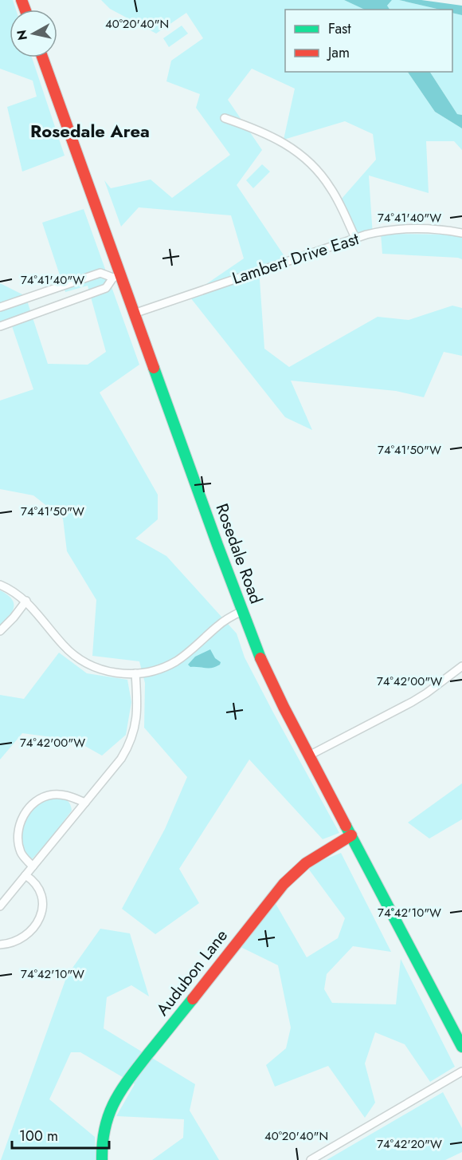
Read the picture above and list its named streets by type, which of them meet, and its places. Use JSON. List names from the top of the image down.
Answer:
{
  "streets": {
    "street": ["Lambert Drive East", "Rosedale Road", "Audubon Lane"]
  },
  "crossings": [
    ["Lambert Drive East", "Rosedale Road"],
    ["Rosedale Road", "Audubon Lane"]
  ],
  "districts": ["Rosedale Area"],
  "legend": ["Fast", "Jam"],
  "scale_bar": "100 m",
  "north": "left",
  "coordinates": [
    "40°20'40\"N",
    "74°41'40\"W",
    "74°41'50\"W",
    "74°42'00\"W",
    "74°42'10\"W",
    "74°42'20\"W"
  ]
}
